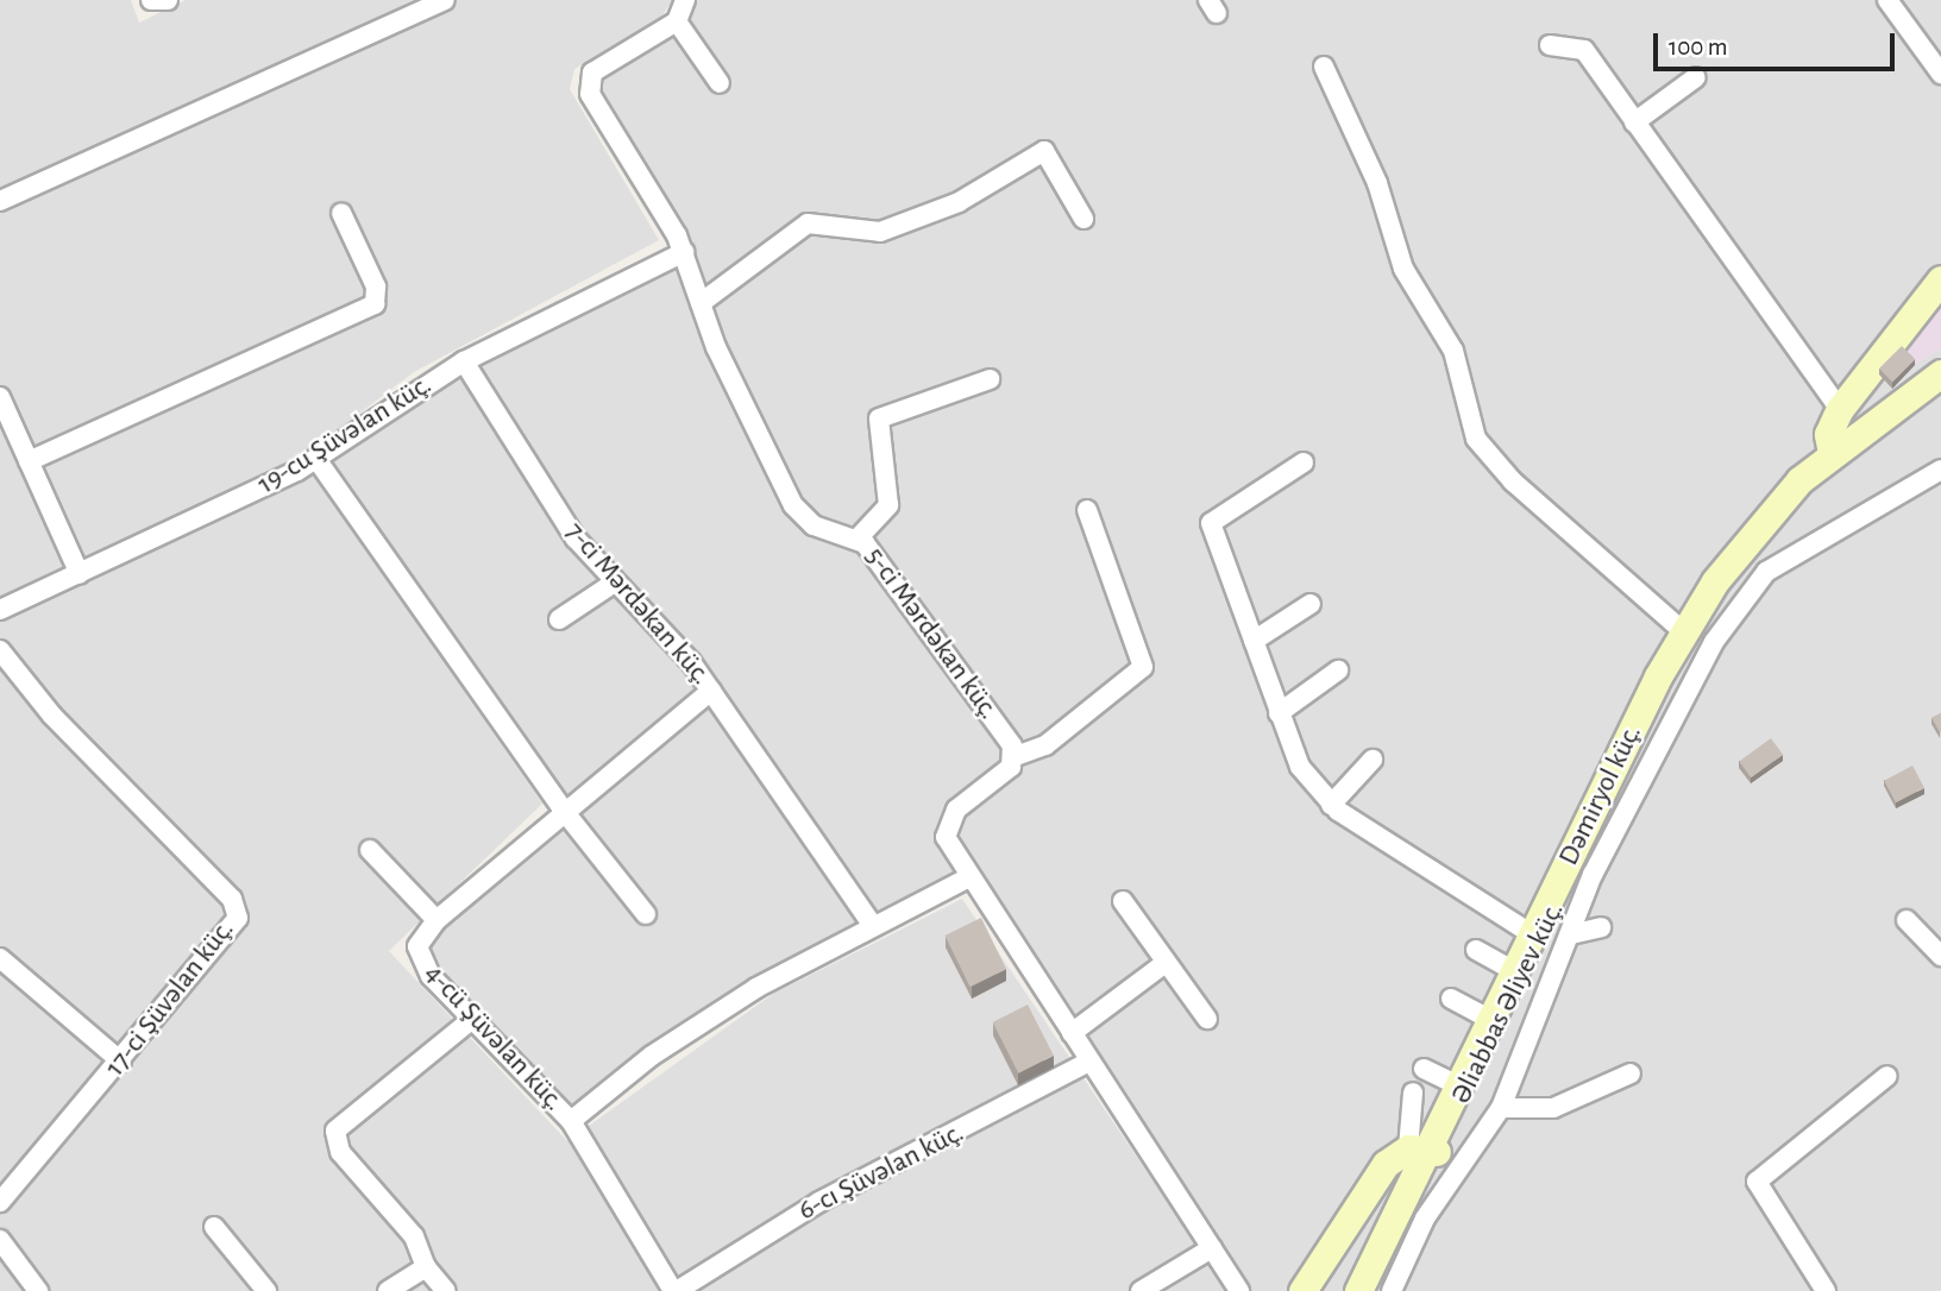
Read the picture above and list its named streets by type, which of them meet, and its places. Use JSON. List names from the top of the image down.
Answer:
{
  "streets": {
    "main road": ["Dəmiryol küç.", "Əliabbas Əliyev küç."],
    "street": [
      "19-cu Şüvəlan küç.",
      "7-ci Mərdəkan küç.",
      "5-ci Mərdəkan küç.",
      "17-ci Şüvəlan küç.",
      "4-cü Şüvəlan küç.",
      "6-cı Şüvəlan küç."
    ]
  },
  "crossings": [
    ["19-cu Şüvəlan küç.", "7-ci Mərdəkan küç."],
    ["19-cu Şüvəlan küç.", "5-ci Mərdəkan küç."],
    ["7-ci Mərdəkan küç.", "4-cü Şüvəlan küç."],
    ["Dəmiryol küç.", "Əliabbas Əliyev küç."],
    ["4-cü Şüvəlan küç.", "6-cı Şüvəlan küç."]
  ],
  "scale_bar": "100 m"
}
